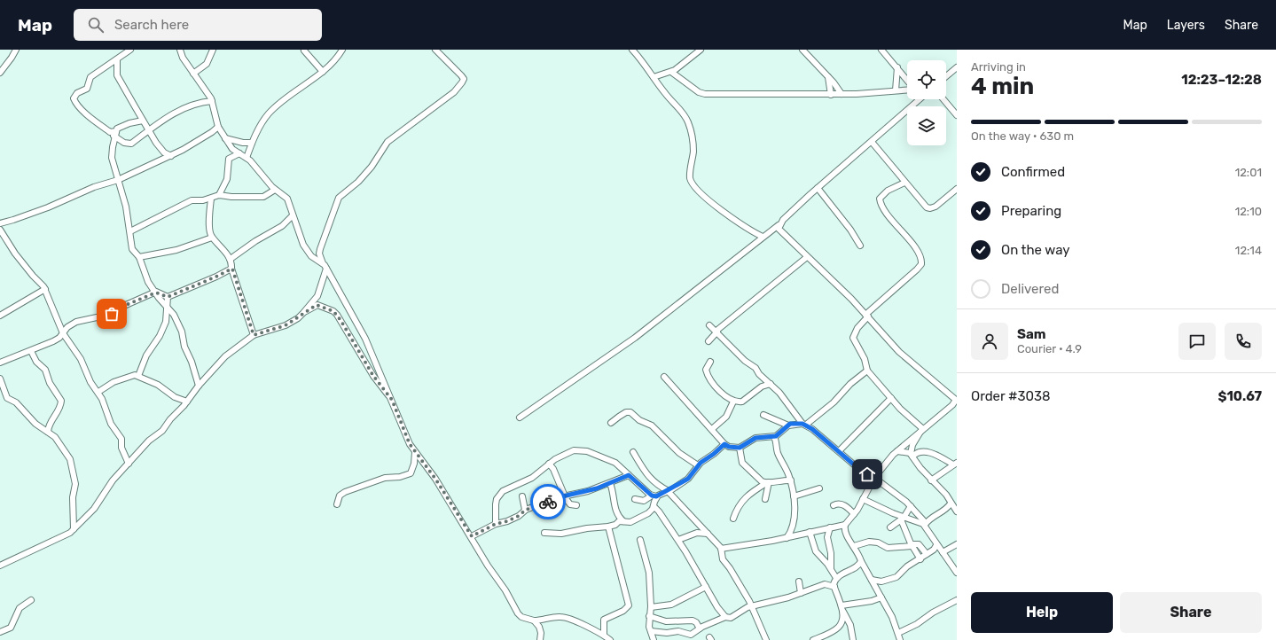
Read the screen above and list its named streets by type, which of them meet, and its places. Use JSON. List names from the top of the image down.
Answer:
{
  "page": {
    "header": "Map",
    "search": "Search here",
    "nav": ["Map", "Layers", "Share"],
    "heading": ["4 min", "Arriving in", "12:23–12:28"],
    "panel": [
      "Sam",
      "Courier · 4.9",
      "Order #3038",
      "$10.67"
    ],
    "bar": "On the way · 630 m",
    "list": [
      ["Confirmed", "12:01"],
      ["Preparing", "12:10"],
      ["On the way", "12:14"],
      "Delivered"
    ],
    "buttons": ["Help", "Share"]
  }
}
